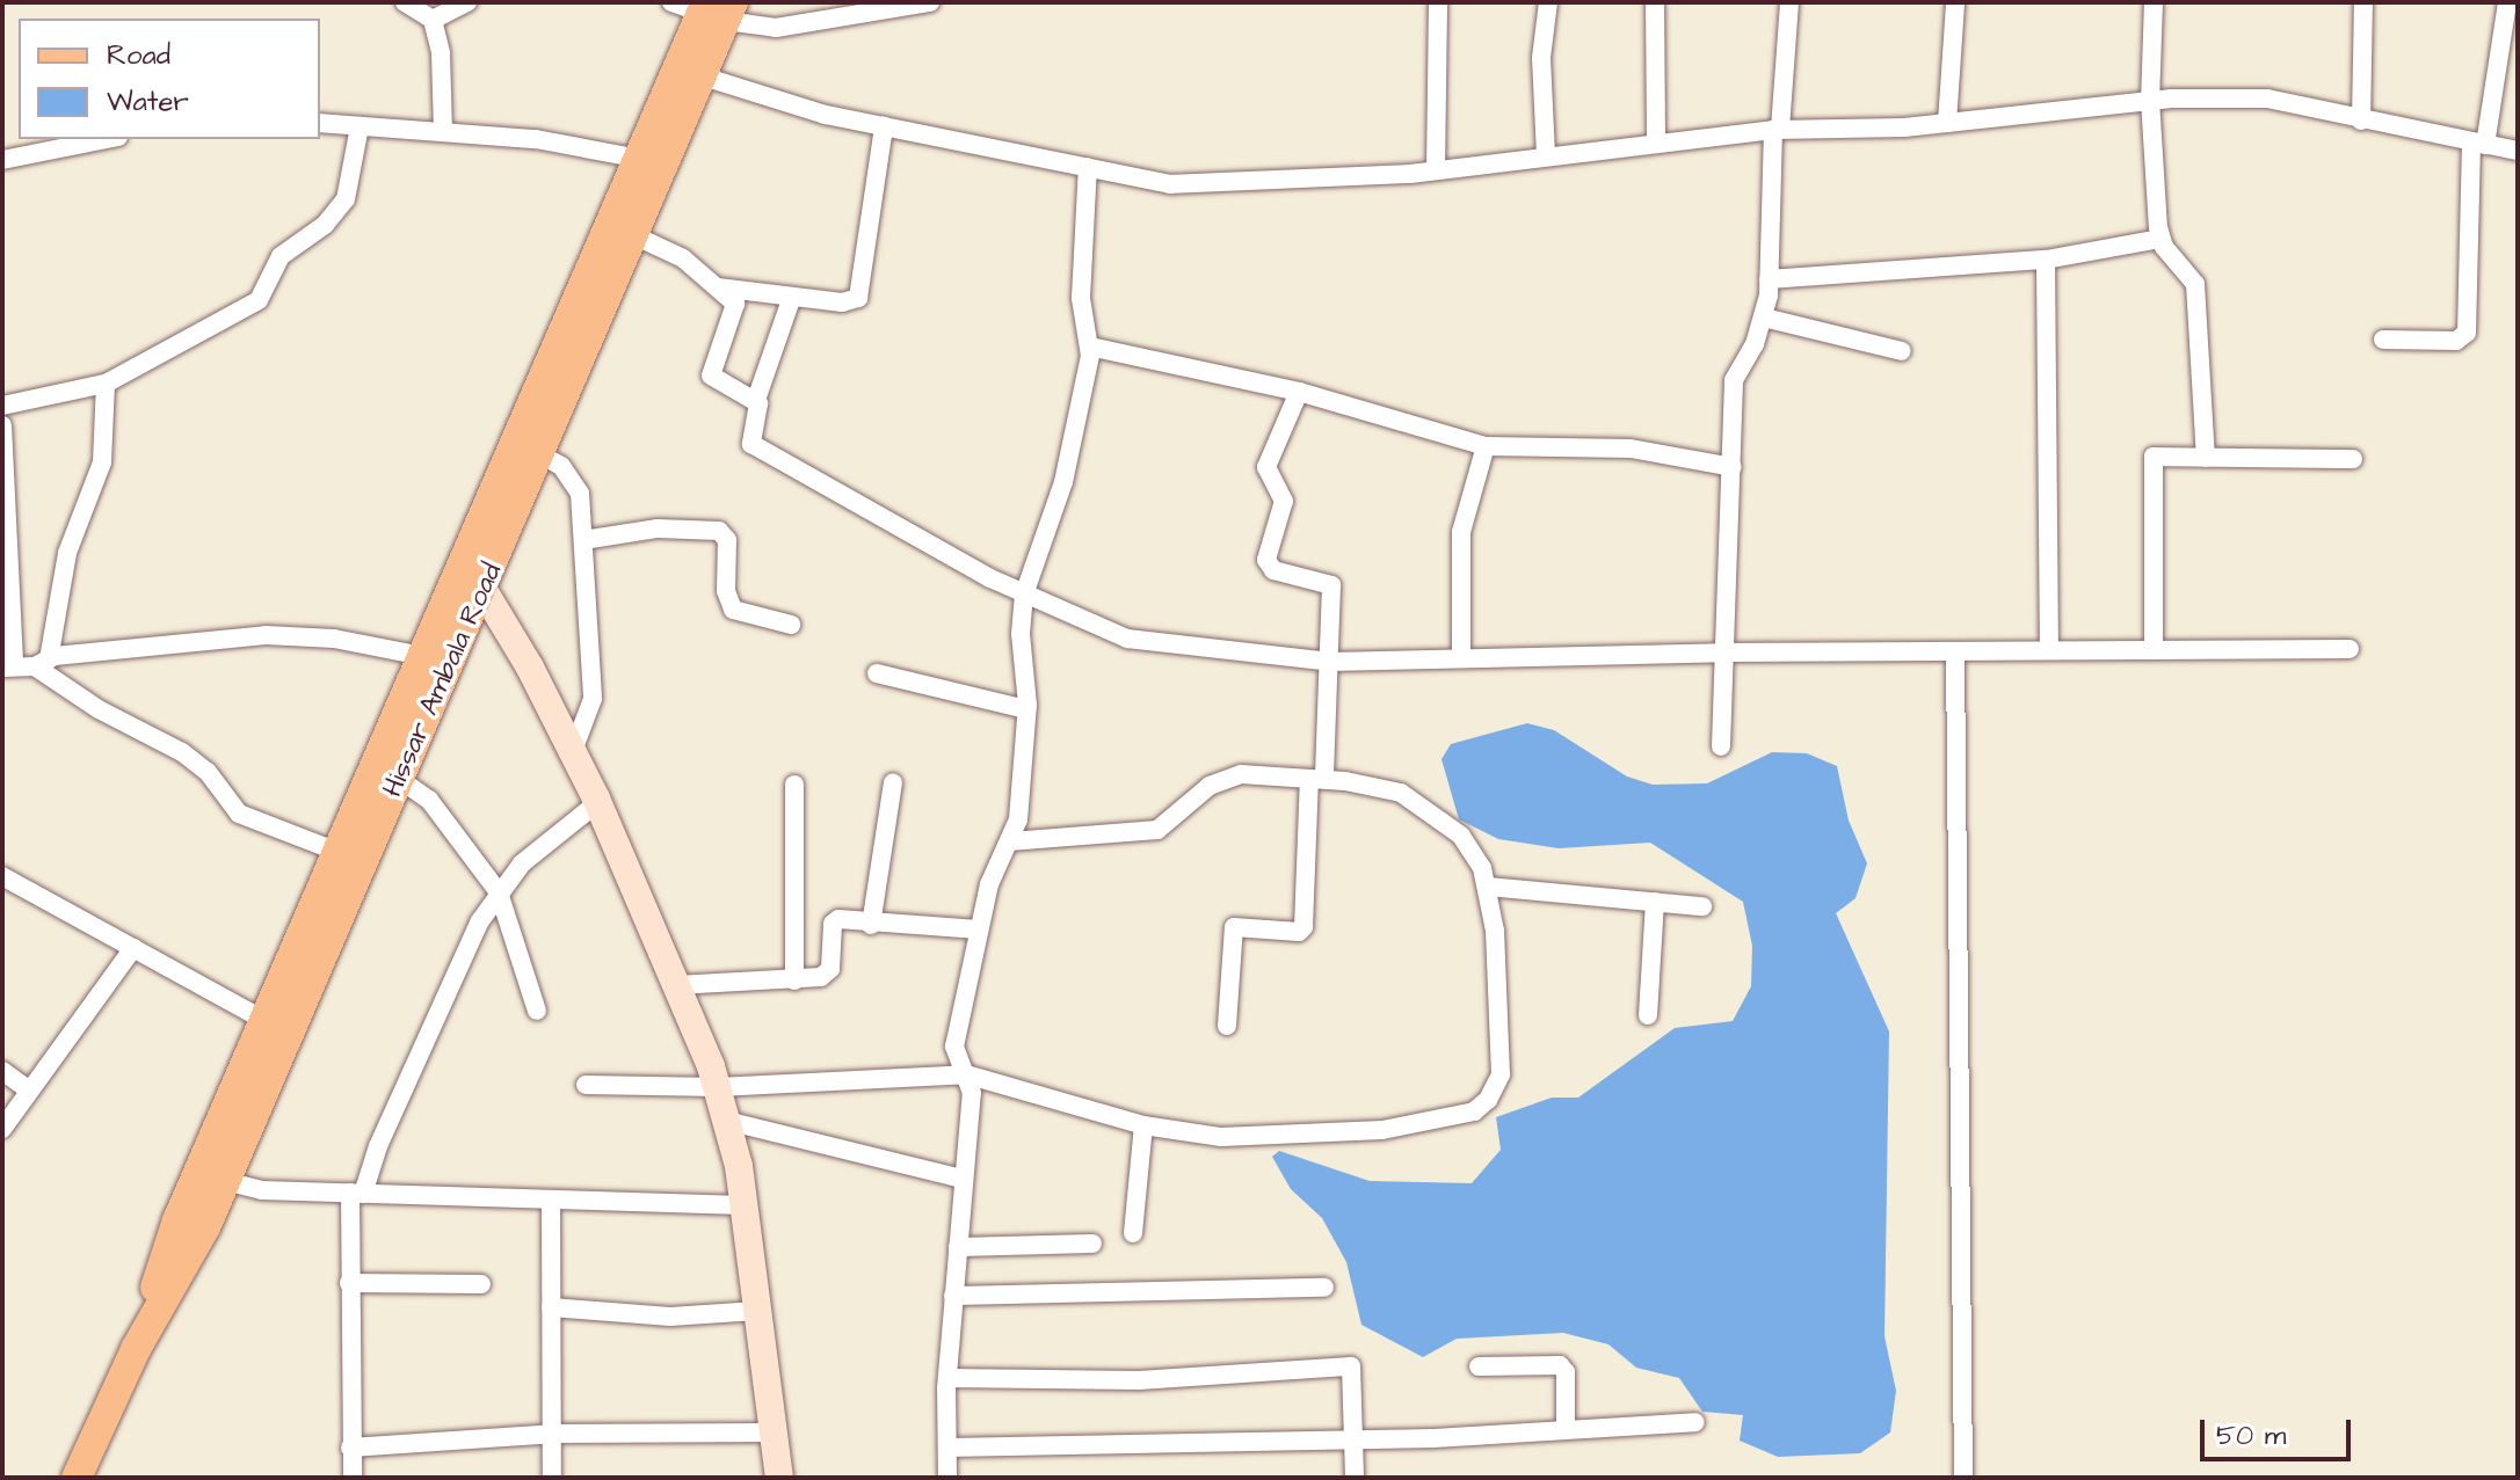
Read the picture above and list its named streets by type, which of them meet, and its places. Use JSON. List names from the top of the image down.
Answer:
{
  "streets": {
    "main road": ["Hissar Ambala Road"]
  },
  "legend": ["Road", "Water"],
  "scale_bar": "50 m"
}
